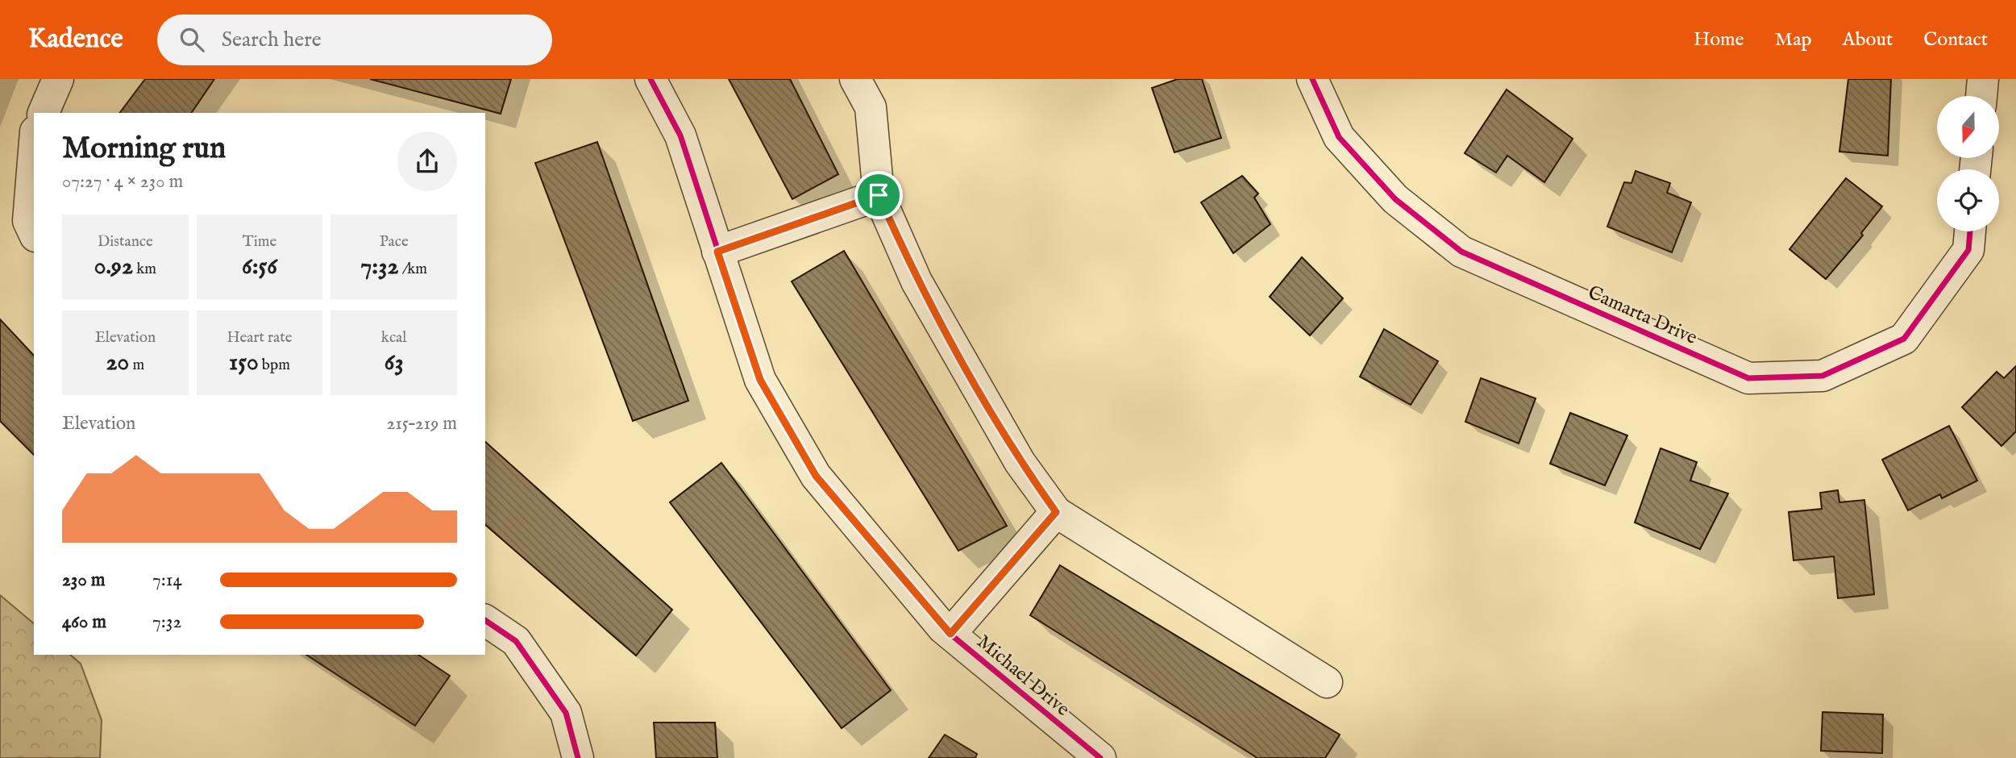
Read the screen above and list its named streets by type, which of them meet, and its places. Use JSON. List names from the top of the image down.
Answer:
{
  "streets": {
    "street": ["Camarta Drive", "Michael Drive"]
  },
  "north": "bottom",
  "page": {
    "header": "Kadence",
    "search": "Search here",
    "nav": [
      "Home",
      "Map",
      "About",
      "Contact"
    ],
    "heading": ["Morning run", "07:27 · 4 × 230 m"],
    "stats": [
      ["Distance", "0.92 km"],
      ["Time", "6:56"],
      ["Pace", "7:32 /km"],
      ["Elevation", "20 m"],
      ["Heart rate", "150 bpm"],
      ["kcal", "63"]
    ],
    "chart": ["Elevation", "215–219 m"],
    "list": [
      {
        "name": "230 m",
        "note": "7:14"
      },
      {
        "name": "460 m",
        "note": "7:32"
      }
    ]
  }
}
